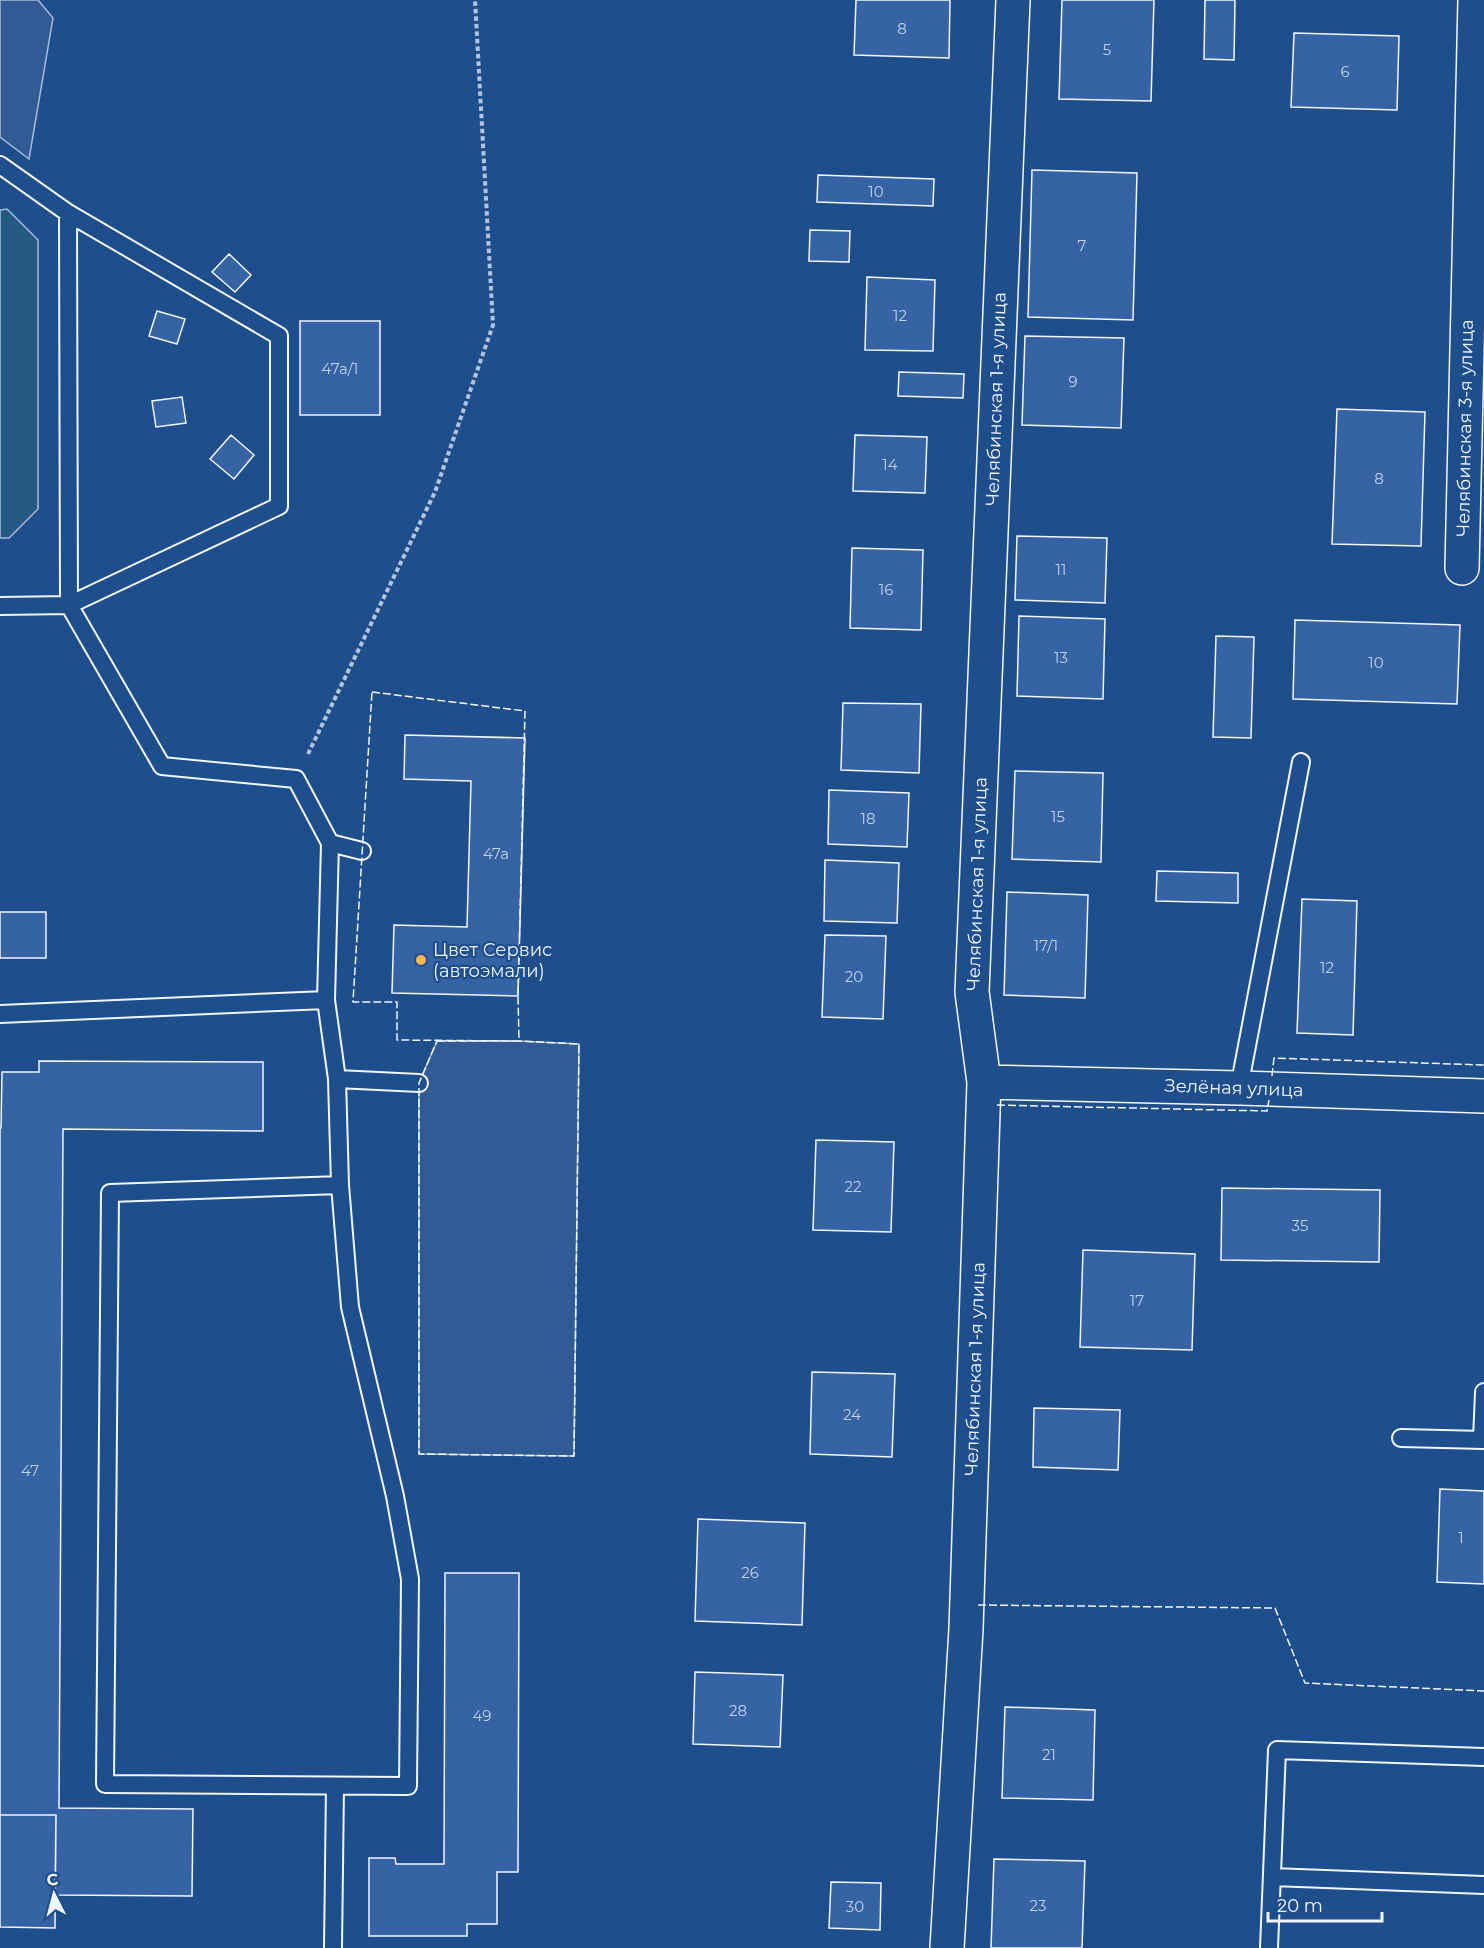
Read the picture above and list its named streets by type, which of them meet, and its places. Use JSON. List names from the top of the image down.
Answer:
{
  "streets": {
    "street": ["Челябинская 1-я улица", "Челябинская 3-я улица", "Зелёная улица"]
  },
  "crossings": [
    ["Челябинская 1-я улица", "Зелёная улица"]
  ],
  "places": ["Цвет Сервис (автоэмали)"],
  "house_numbers": [
    "8",
    "5",
    "6",
    "10",
    "7",
    "12",
    "47а/1",
    "9",
    "14",
    "8",
    "11",
    "16",
    "13",
    "10",
    "15",
    "18",
    "47а",
    "17/1",
    "12",
    "20",
    "22",
    "35",
    "17",
    "24",
    "47",
    "1",
    "26",
    "28",
    "49",
    "21",
    "23",
    "30"
  ],
  "scale_bar": "20 m",
  "north": "top"
}
